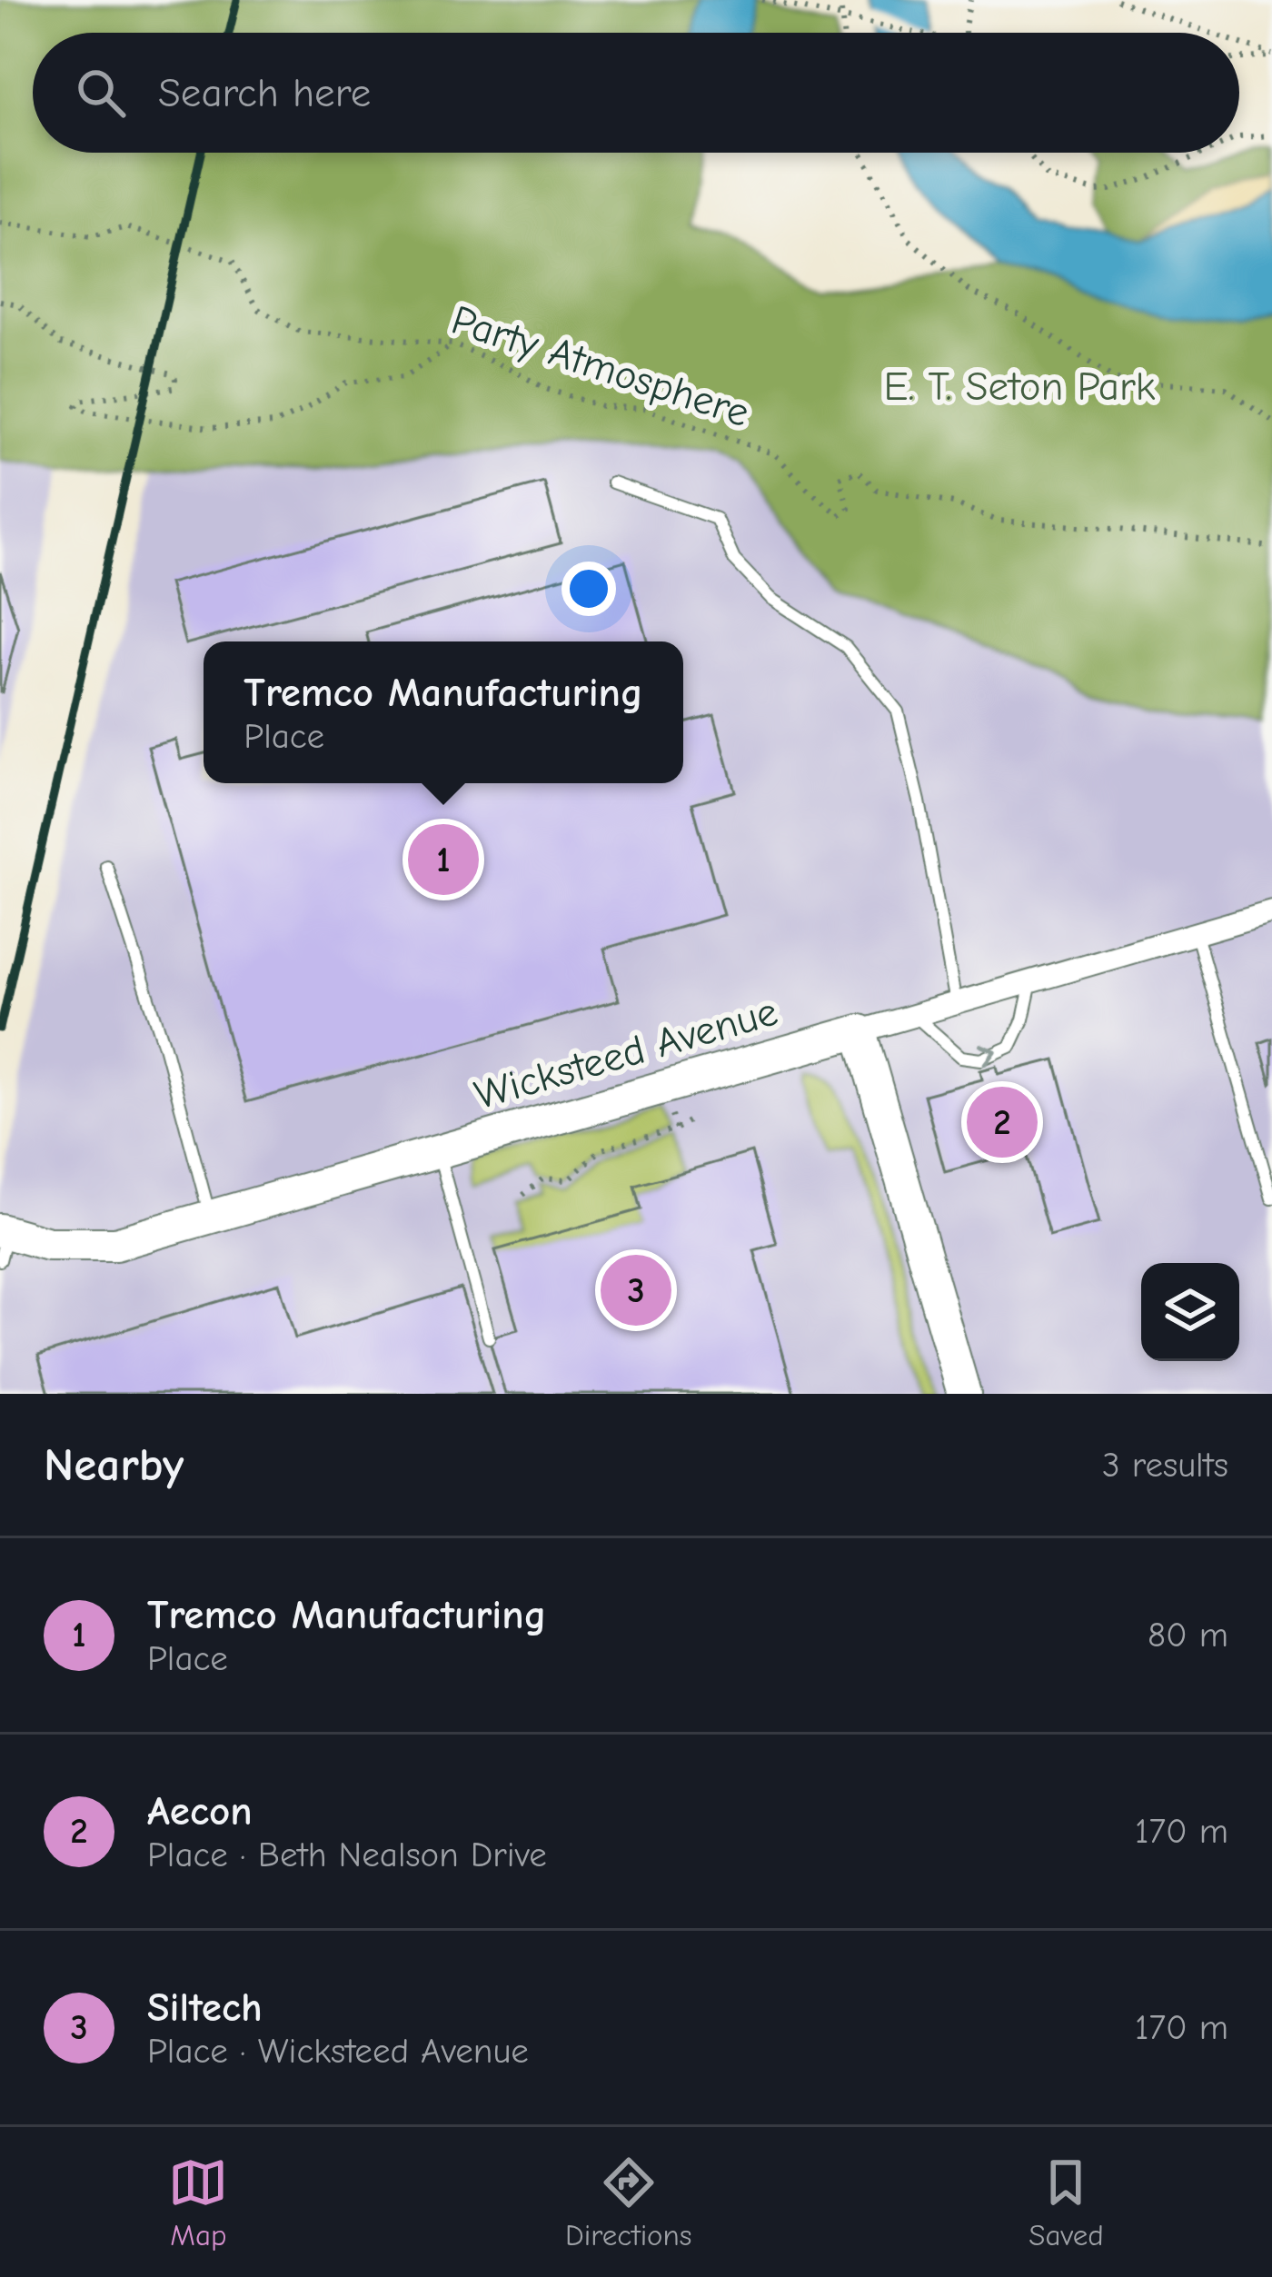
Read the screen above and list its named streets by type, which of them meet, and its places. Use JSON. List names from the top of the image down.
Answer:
{
  "streets": {
    "street": ["Wicksteed Avenue"],
    "path": ["Party Atmosphere"]
  },
  "parks": ["E. T. Seton Park"],
  "page": {
    "search": "Search here",
    "popup": ["Tremco Manufacturing", "Place"],
    "pins": ["1", "2", "3"],
    "heading": ["Nearby", "3 results"],
    "list": [
      {
        "mark": "1",
        "name": "Tremco Manufacturing",
        "note": "Place",
        "value": "80 m"
      },
      {
        "mark": "2",
        "name": "Aecon",
        "note": "Place · Beth Nealson Drive",
        "value": "170 m"
      },
      {
        "mark": "3",
        "name": "Siltech",
        "note": "Place · Wicksteed Avenue",
        "value": "170 m"
      }
    ],
    "nav": ["Map", "Directions", "Saved"]
  }
}
